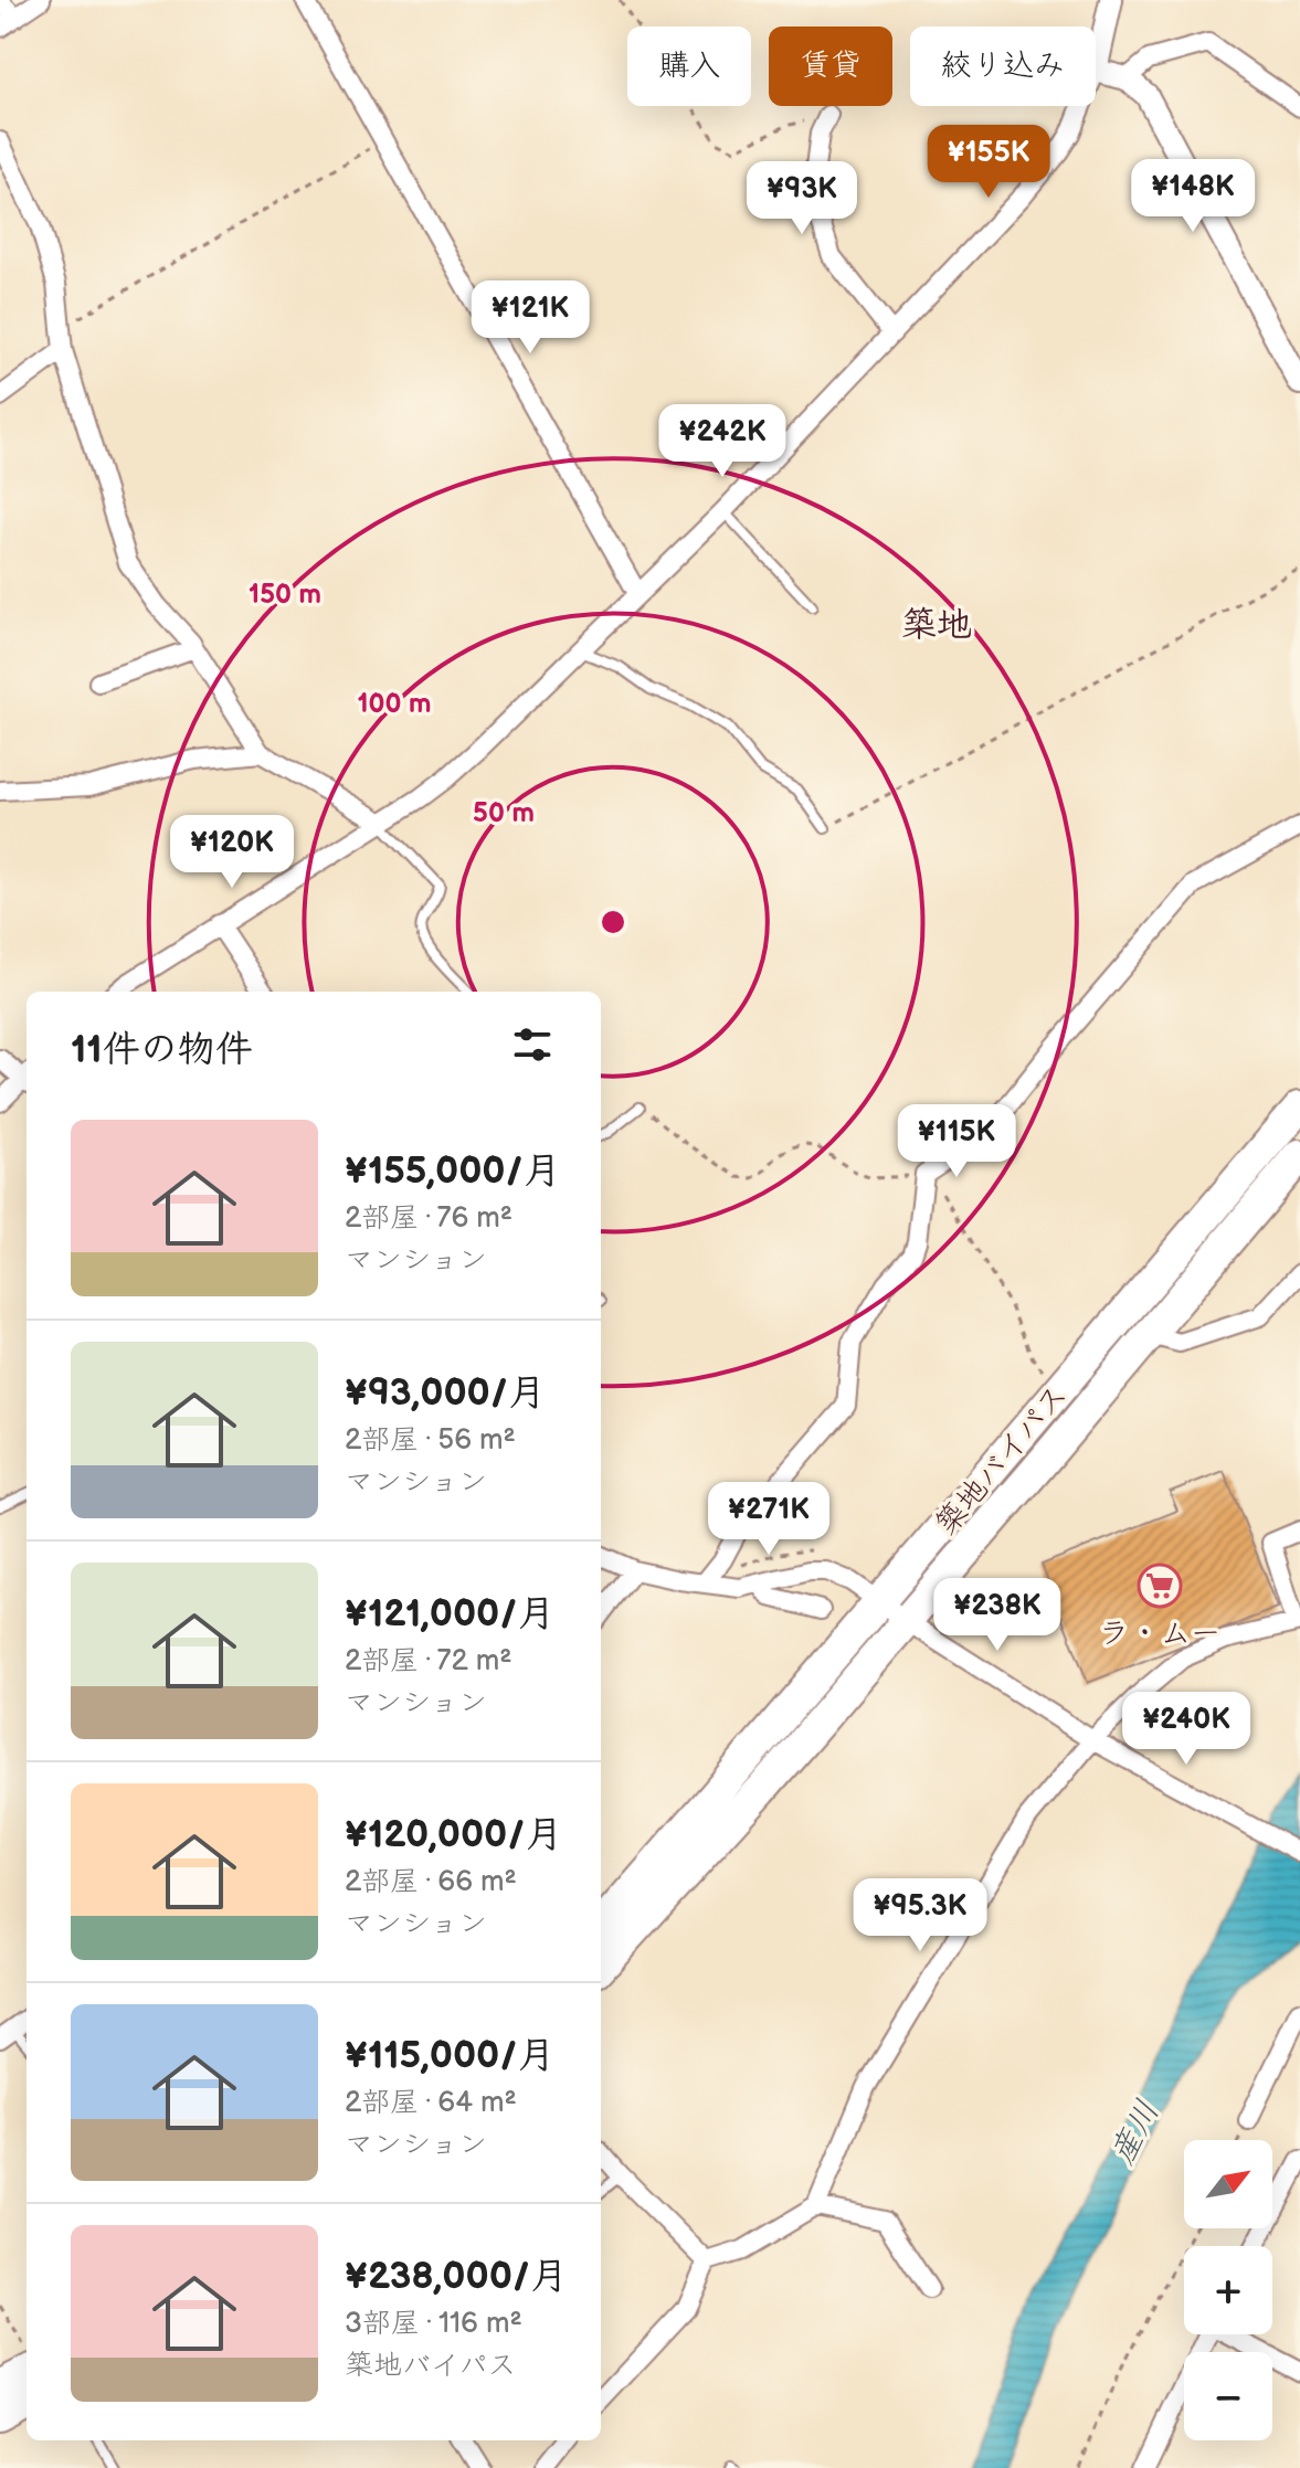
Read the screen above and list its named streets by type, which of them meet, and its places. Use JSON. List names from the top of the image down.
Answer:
{
  "streets": {
    "highway": ["築地バイパス"]
  },
  "districts": ["築地"],
  "water": ["産川"],
  "places": {
    "supermarket": ["ラ・ムー"]
  },
  "north": "top right",
  "page": {
    "chip": ["購入", "賃貸", "絞り込み"],
    "price": [
      "¥155K",
      "¥148K",
      "¥93K",
      "¥121K",
      "¥242K",
      "¥120K",
      "¥115K",
      "¥271K",
      "¥238K",
      "¥240K",
      "¥95.3K"
    ],
    "heading": "11件の物件",
    "list": [
      {
        "name": "¥155,000/月",
        "note": "2部屋 · 76 m² · マンション"
      },
      {
        "name": "¥93,000/月",
        "note": "2部屋 · 56 m² · マンション"
      },
      {
        "name": "¥121,000/月",
        "note": "2部屋 · 72 m² · マンション"
      },
      {
        "name": "¥120,000/月",
        "note": "2部屋 · 66 m² · マンション"
      },
      {
        "name": "¥115,000/月",
        "note": "2部屋 · 64 m² · マンション"
      },
      {
        "name": "¥238,000/月",
        "note": "3部屋 · 116 m² · 築地バイパス"
      }
    ],
    "map_buttons": ["+", "−"]
  },
  "rings": ["150 m", "100 m", "50 m"]
}
